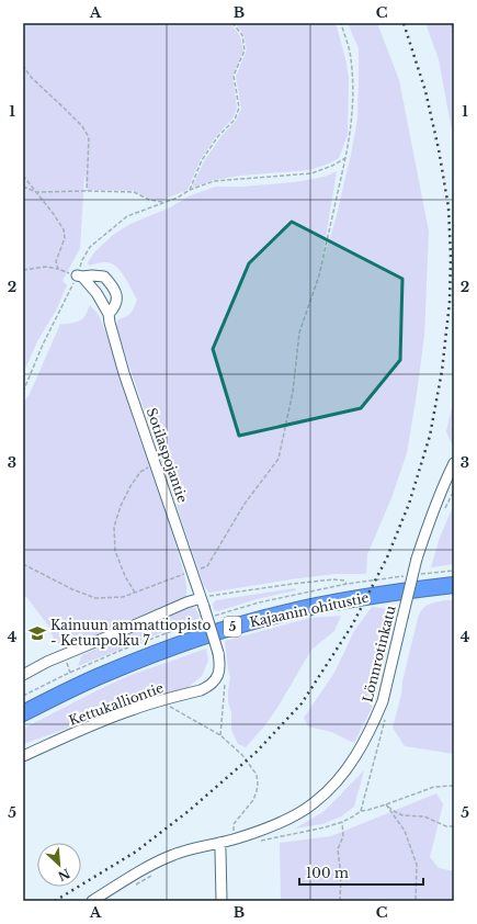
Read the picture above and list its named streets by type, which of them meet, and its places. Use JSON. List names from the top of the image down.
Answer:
{
  "streets": {
    "highway": ["Kajaanin ohitustie", "5"],
    "street": ["Sotilaspojantie", "Lönnrotinkatu", "Kettukalliontie"]
  },
  "crossings": [
    ["Sotilaspojantie", "Kettukalliontie"]
  ],
  "places": {
    "school or university": ["Kainuun ammattiopisto - Ketunpolku 7"]
  },
  "scale_bar": "100 m",
  "north": "bottom right",
  "grid": {
    "columns": ["A", "B", "C"],
    "rows": [
      "1",
      "2",
      "3",
      "4",
      "5"
    ]
  }
}
